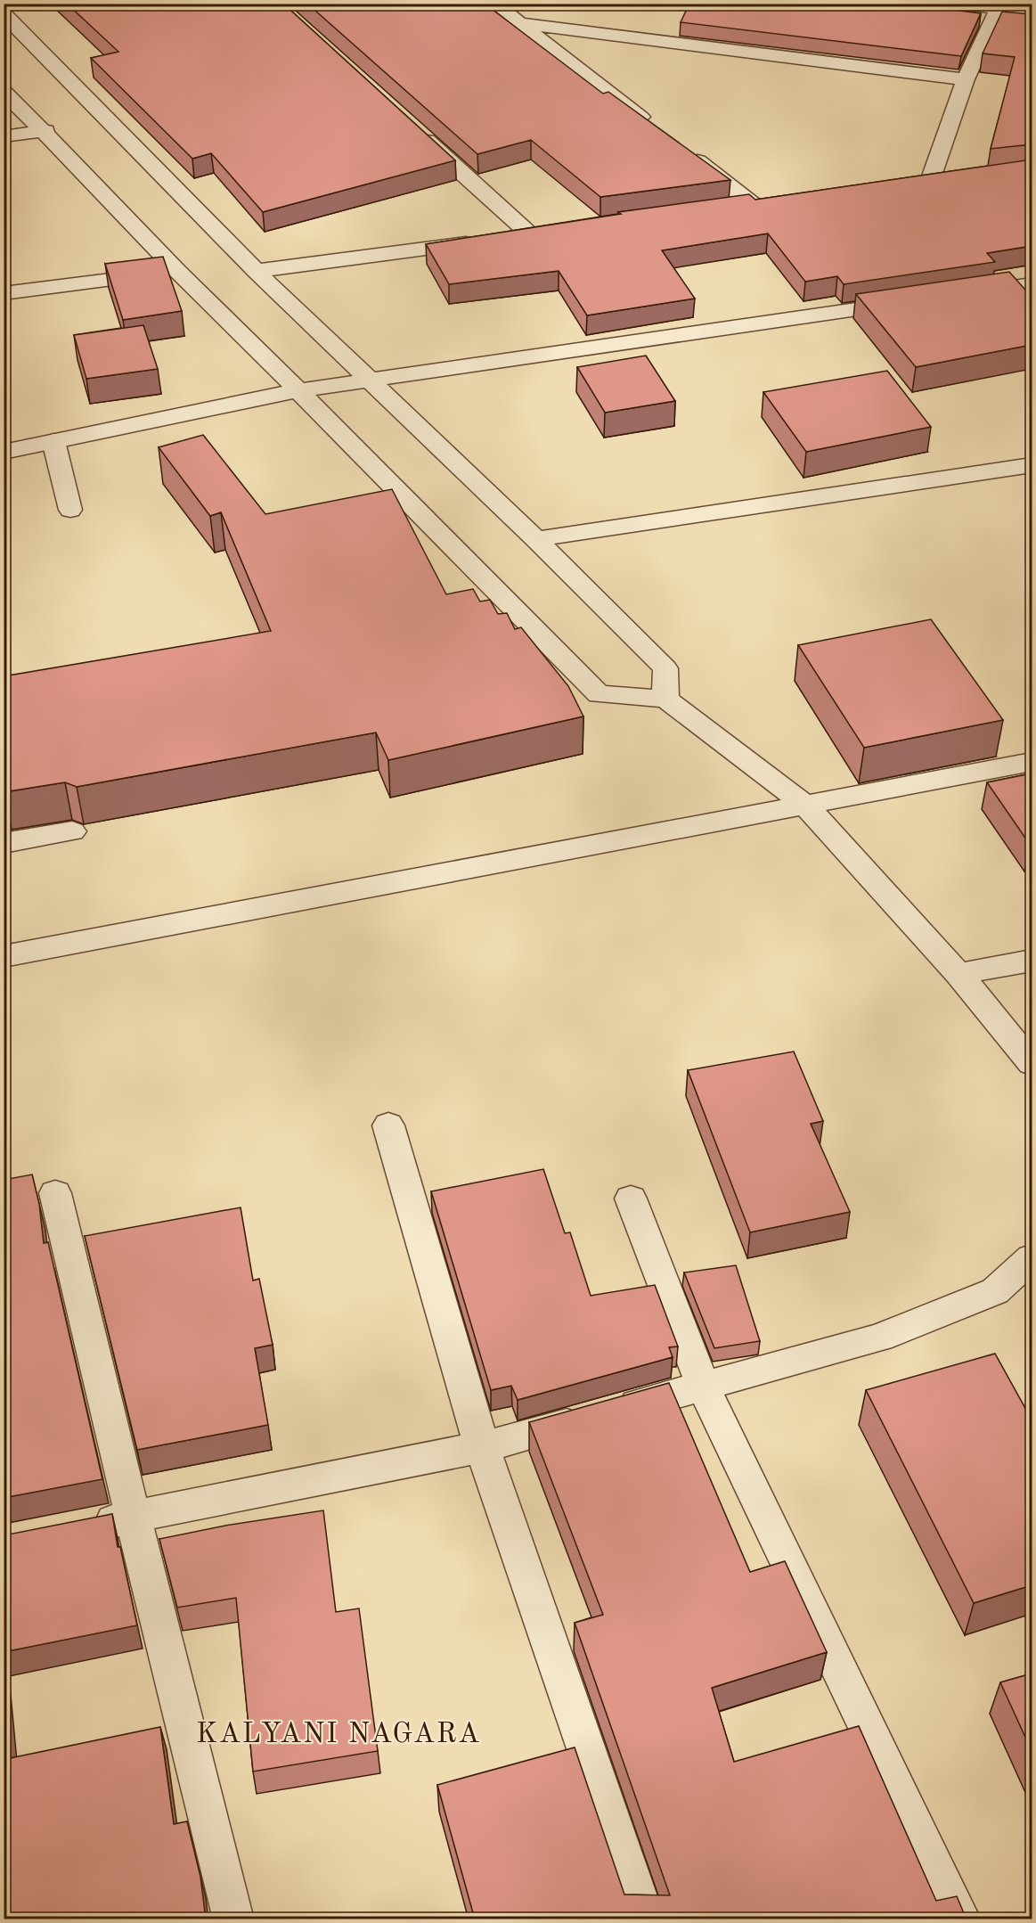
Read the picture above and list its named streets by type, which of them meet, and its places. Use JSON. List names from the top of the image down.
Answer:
{
  "districts": ["KALYANI NAGARA"]
}
